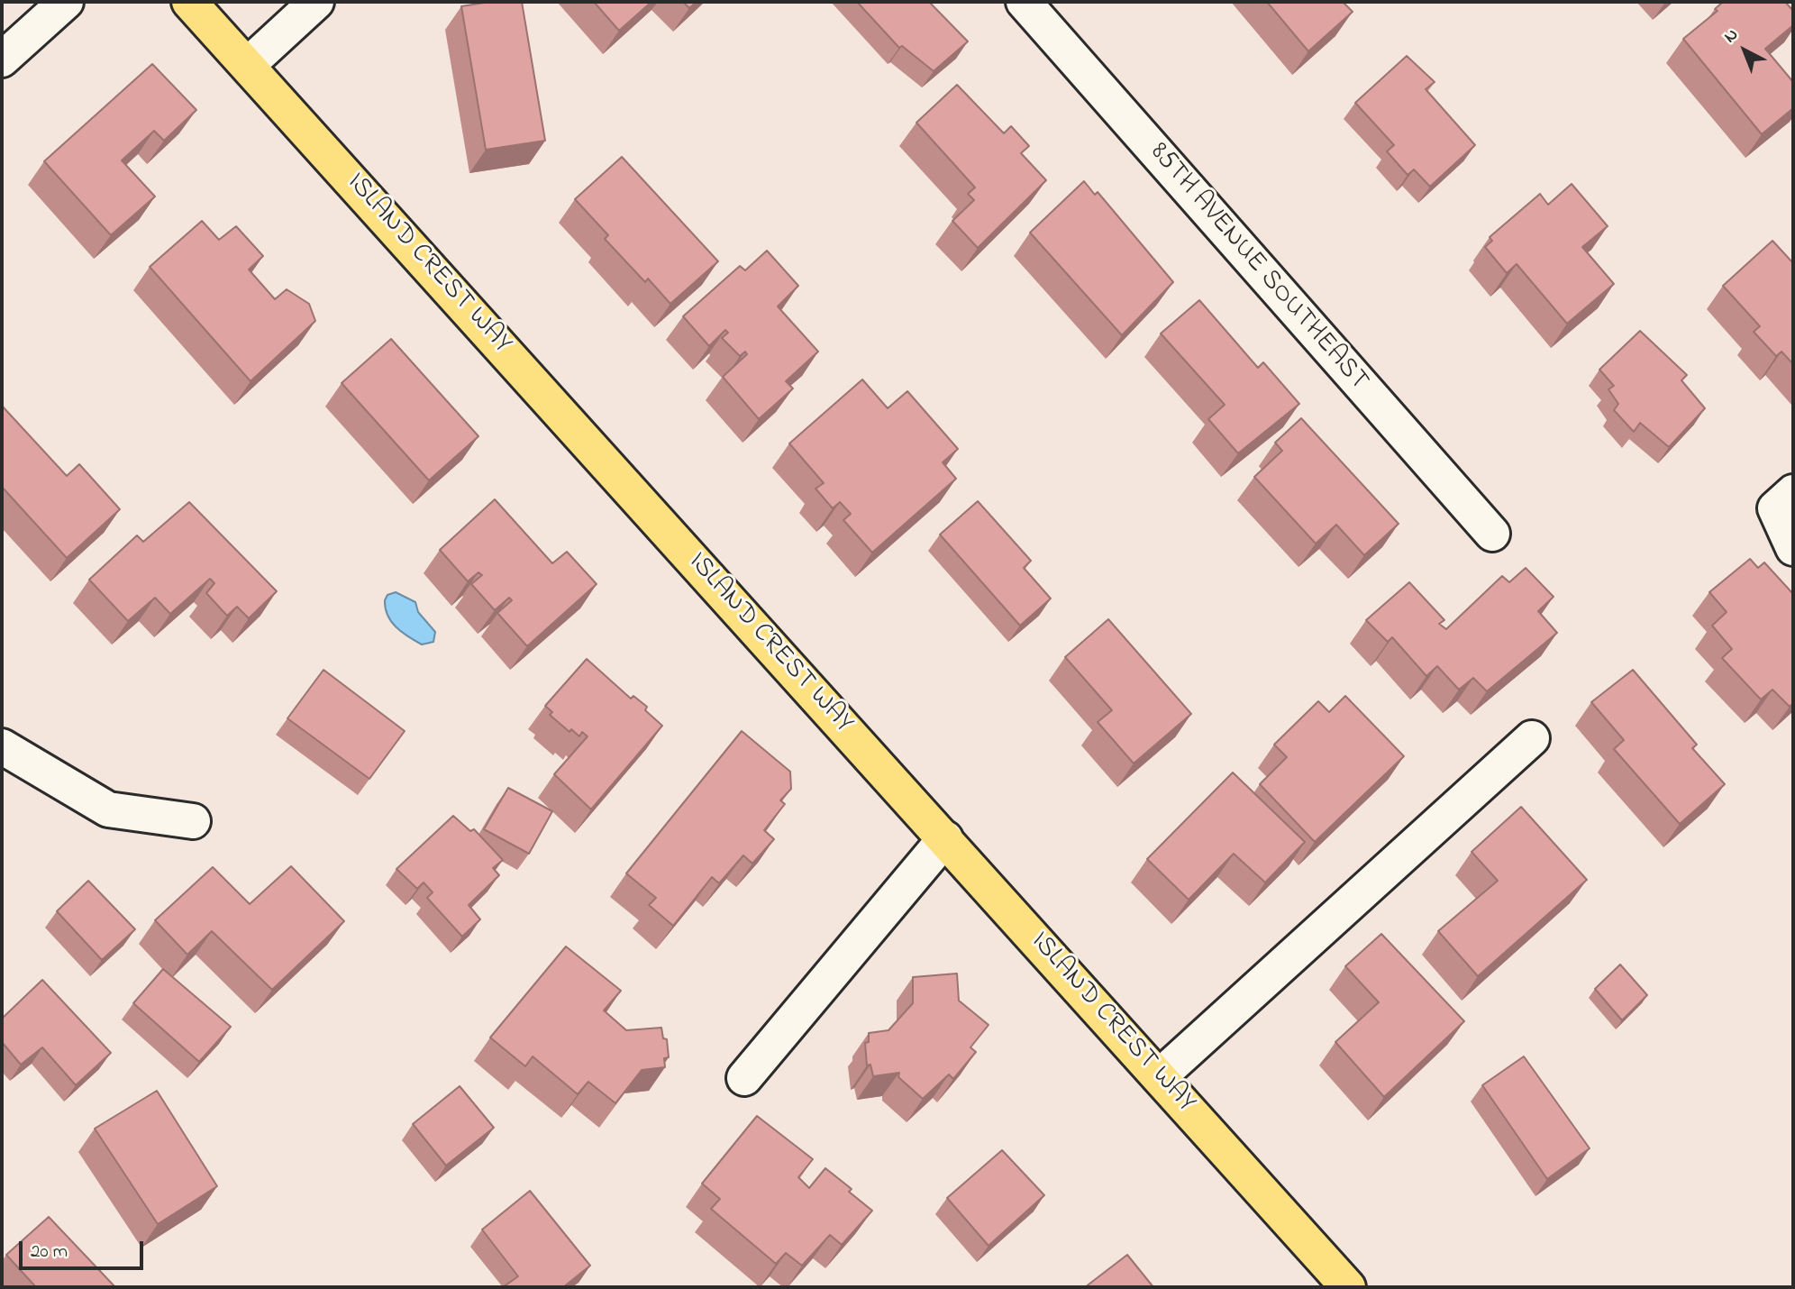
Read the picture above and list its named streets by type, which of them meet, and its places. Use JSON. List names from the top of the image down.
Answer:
{
  "streets": {
    "main road": ["ISLAND CREST WAY"],
    "street": ["85TH AVENUE SOUTHEAST"]
  },
  "scale_bar": "20 m",
  "north": "top left"
}
